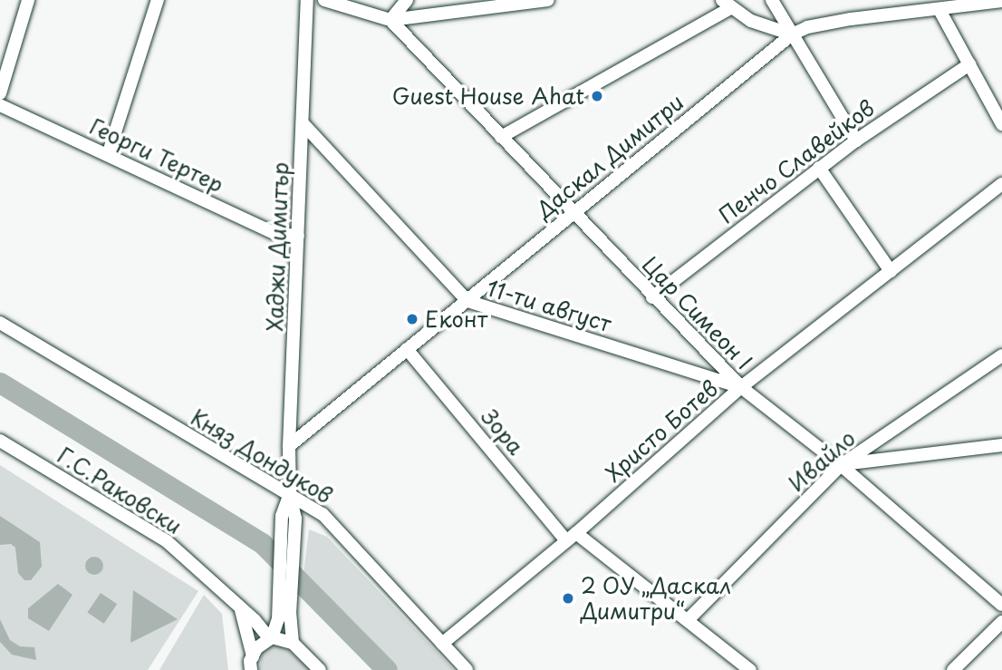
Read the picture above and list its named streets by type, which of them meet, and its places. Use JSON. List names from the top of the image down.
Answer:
{
  "streets": {
    "street": [
      "Георги Тертер",
      "Даскал Димитри",
      "Пенчо Славейков",
      "Хаджи Димитър",
      "11-ти август",
      "Цар Симеон I",
      "Христо Ботев",
      "Зора",
      "Княз Дондуков",
      "Ивайло",
      "Г.С.Раковски"
    ]
  },
  "crossings": [
    ["Георги Тертер", "Хаджи Димитър"],
    ["Даскал Димитри", "Хаджи Димитър"],
    ["Даскал Димитри", "11-ти август"],
    ["Даскал Димитри", "Цар Симеон I"],
    ["Даскал Димитри", "Зора"],
    ["Пенчо Славейков", "Цар Симеон I"],
    ["Хаджи Димитър", "11-ти август"],
    ["Хаджи Димитър", "Княз Дондуков"],
    ["11-ти август", "Цар Симеон I"],
    ["11-ти август", "Христо Ботев"],
    ["Цар Симеон I", "Христо Ботев"],
    ["Цар Симеон I", "Ивайло"],
    ["Христо Ботев", "Зора"],
    ["Христо Ботев", "Княз Дондуков"],
    ["Зора", "Ивайло"]
  ],
  "places": ["Guest House Ahat", "Еконт", "2 ОУ „Даскал Димитри“"]
}
